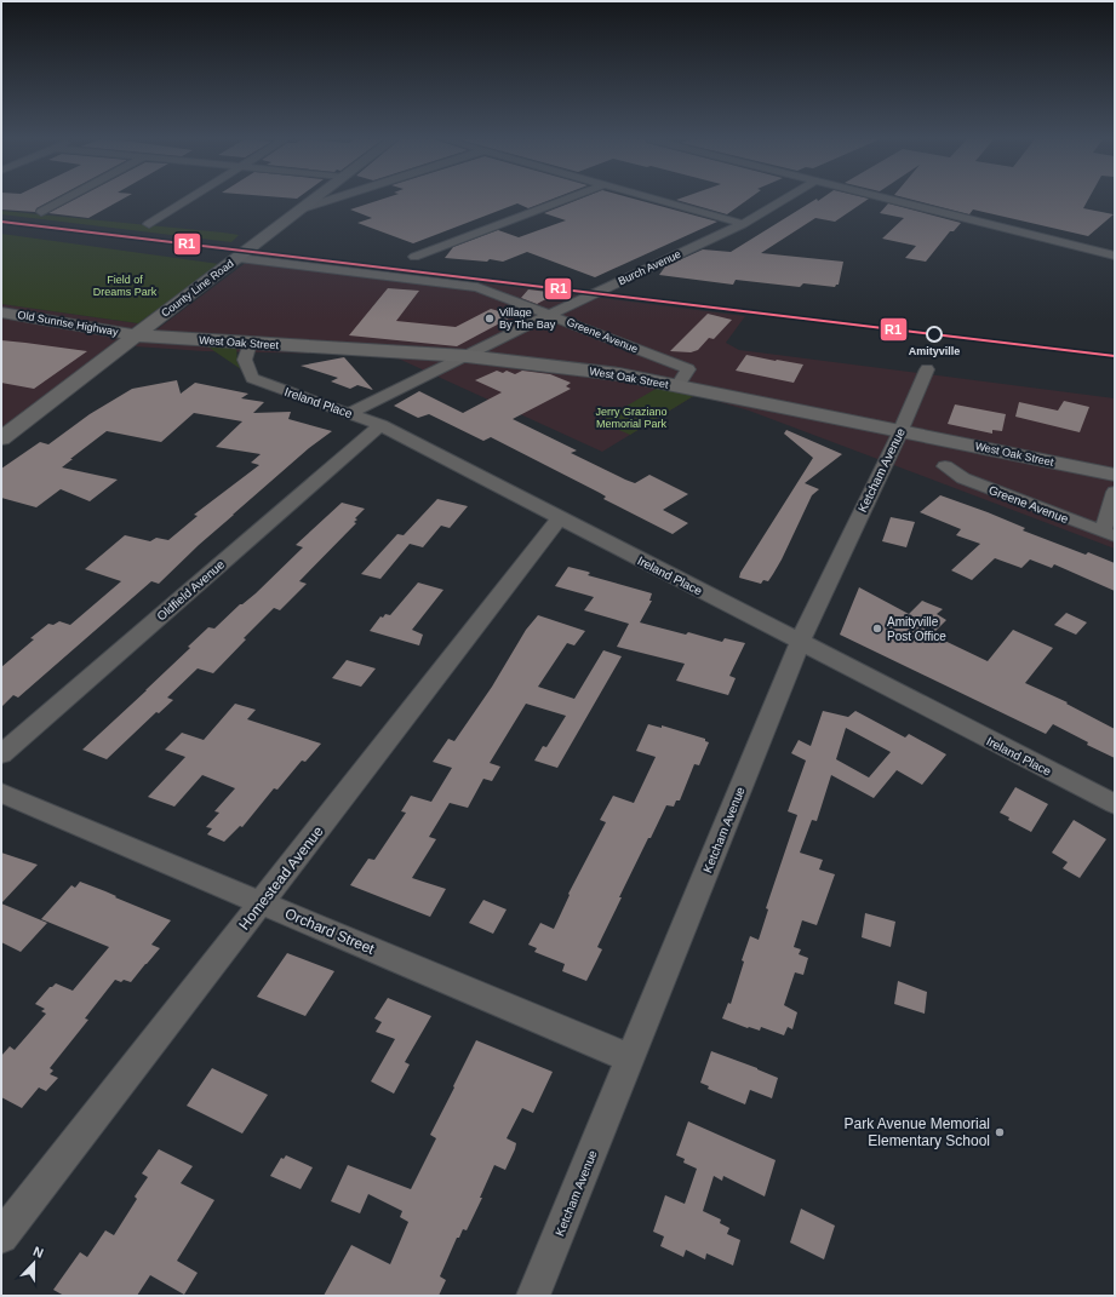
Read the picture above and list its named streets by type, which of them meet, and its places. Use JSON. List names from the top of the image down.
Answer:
{
  "streets": {
    "main road": ["County Line Road", "Old Sunrise Highway", "West Oak Street"],
    "street": [
      "Burch Avenue",
      "Greene Avenue",
      "Ireland Place",
      "Ketcham Avenue",
      "Oldfield Avenue",
      "Homestead Avenue",
      "Orchard Street"
    ]
  },
  "crossings": [
    ["Burch Avenue", "Greene Avenue"],
    ["Burch Avenue", "West Oak Street"],
    ["Burch Avenue", "Ireland Place"],
    ["County Line Road", "Old Sunrise Highway"],
    ["County Line Road", "Greene Avenue"],
    ["County Line Road", "West Oak Street"],
    ["Old Sunrise Highway", "West Oak Street"],
    ["Greene Avenue", "West Oak Street"],
    ["West Oak Street", "Ireland Place"],
    ["West Oak Street", "Ketcham Avenue"],
    ["Ireland Place", "Ketcham Avenue"],
    ["Ireland Place", "Oldfield Avenue"],
    ["Ireland Place", "Homestead Avenue"],
    ["Ketcham Avenue", "Orchard Street"],
    ["Homestead Avenue", "Orchard Street"]
  ],
  "parks": ["Field of Dreams Park", "Jerry Graziano Memorial Park"],
  "places": [
    "Village By The Bay",
    "Amityville",
    "Amityville Post Office",
    "Park Avenue Memorial Elementary School"
  ],
  "lines": ["transit line R1"],
  "north": "top"
}
